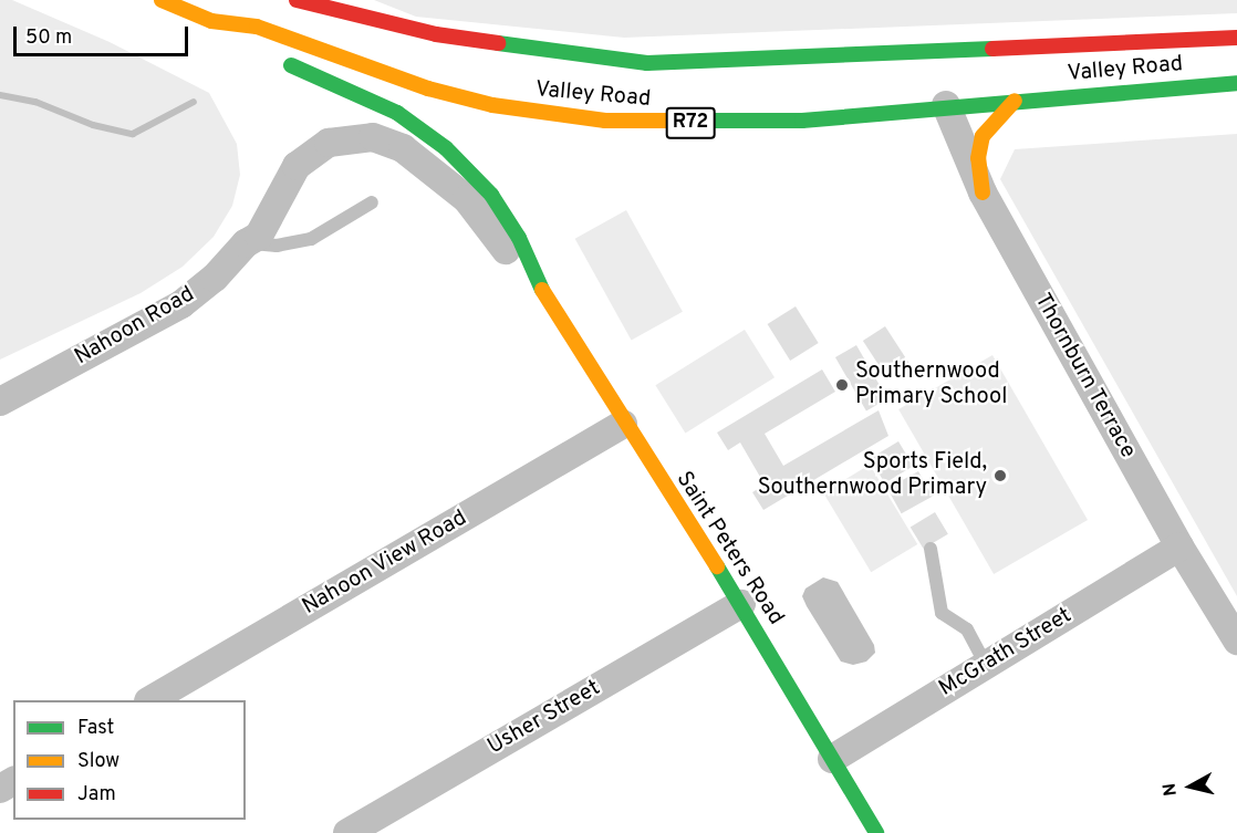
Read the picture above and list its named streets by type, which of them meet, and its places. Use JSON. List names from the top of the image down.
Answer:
{
  "streets": {
    "main road": ["Valley Road", "R72", "Saint Peters Road"],
    "street": [
      "Nahoon Road",
      "Thornburn Terrace",
      "Nahoon View Road",
      "McGrath Street",
      "Usher Street"
    ]
  },
  "crossings": [
    ["Valley Road", "Thornburn Terrace"],
    ["Nahoon Road", "Saint Peters Road"],
    ["Thornburn Terrace", "McGrath Street"],
    ["Saint Peters Road", "Nahoon View Road"],
    ["Saint Peters Road", "McGrath Street"],
    ["Saint Peters Road", "Usher Street"]
  ],
  "places": ["Southernwood Primary School", "Sports Field, Southernwood Primary"],
  "legend": ["Fast", "Slow", "Jam"],
  "scale_bar": "50 m",
  "north": "left"
}
